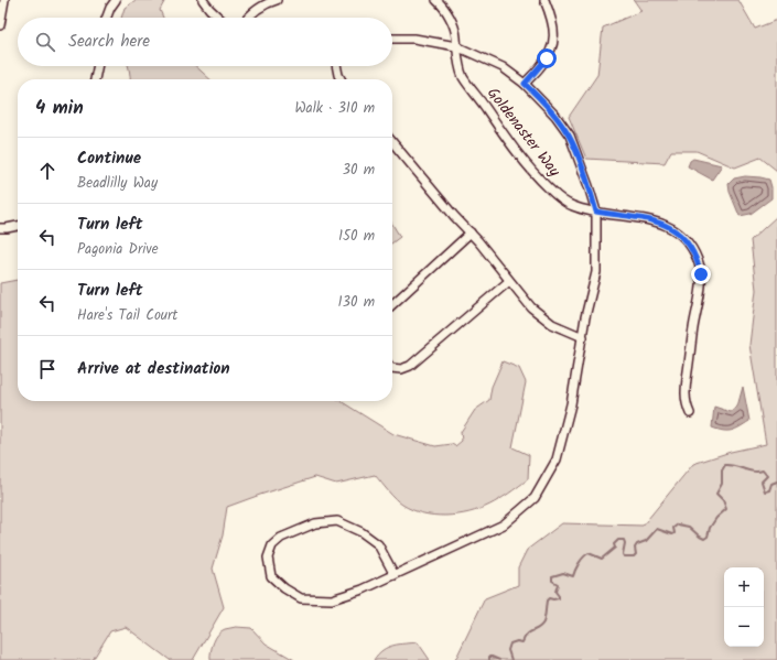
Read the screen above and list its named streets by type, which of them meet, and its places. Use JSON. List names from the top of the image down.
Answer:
{
  "streets": {
    "street": ["Goldenaster Way"]
  },
  "page": {
    "search": "Search here",
    "heading": ["4 min", "Walk · 310 m"],
    "list": [
      ["Continue", "Beadlilly Way", "30 m"],
      ["Turn left", "Pagonia Drive", "150 m"],
      ["Turn left", "Hare's Tail Court", "130 m"],
      "Arrive at destination"
    ],
    "map_buttons": ["+", "−"]
  }
}
